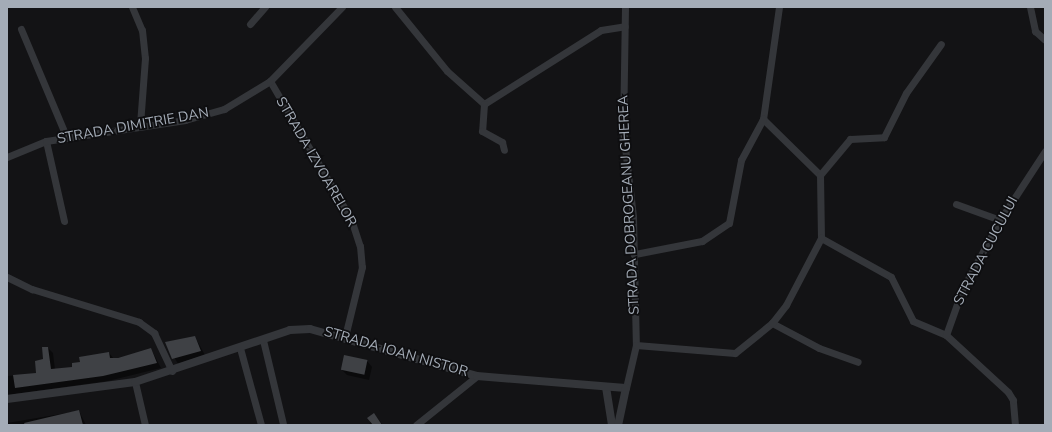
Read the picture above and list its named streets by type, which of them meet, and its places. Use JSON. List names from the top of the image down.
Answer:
{
  "streets": {
    "street": [
      "STRADA DIMITRIE DAN",
      "STRADA IZVOARELOR",
      "STRADA DOBROGEANU GHEREA",
      "STRADA CUCULUI",
      "STRADA IOAN NISTOR"
    ]
  },
  "crossings": [
    ["STRADA DIMITRIE DAN", "STRADA IZVOARELOR"],
    ["STRADA IZVOARELOR", "STRADA IOAN NISTOR"],
    ["STRADA DOBROGEANU GHEREA", "STRADA IOAN NISTOR"]
  ]
}
